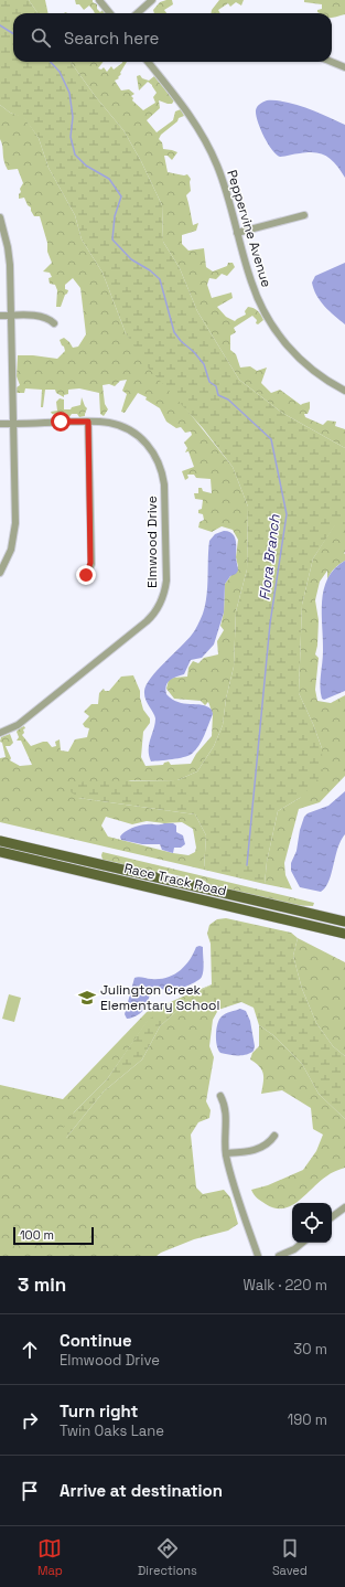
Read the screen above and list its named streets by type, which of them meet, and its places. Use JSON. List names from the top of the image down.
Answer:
{
  "streets": {
    "main road": ["Race Track Road"],
    "street": ["Peppervine Avenue", "Elmwood Drive"]
  },
  "water": ["Flora Branch"],
  "places": {
    "school or university": ["Julington Creek Elementary School"]
  },
  "scale_bar": "100 m",
  "page": {
    "search": "Search here",
    "scale": "100 m",
    "heading": ["3 min", "Walk · 220 m"],
    "list": [
      ["Continue", "Elmwood Drive", "30 m"],
      ["Turn right", "Twin Oaks Lane", "190 m"],
      "Arrive at destination"
    ],
    "nav": ["Map", "Directions", "Saved"]
  }
}
